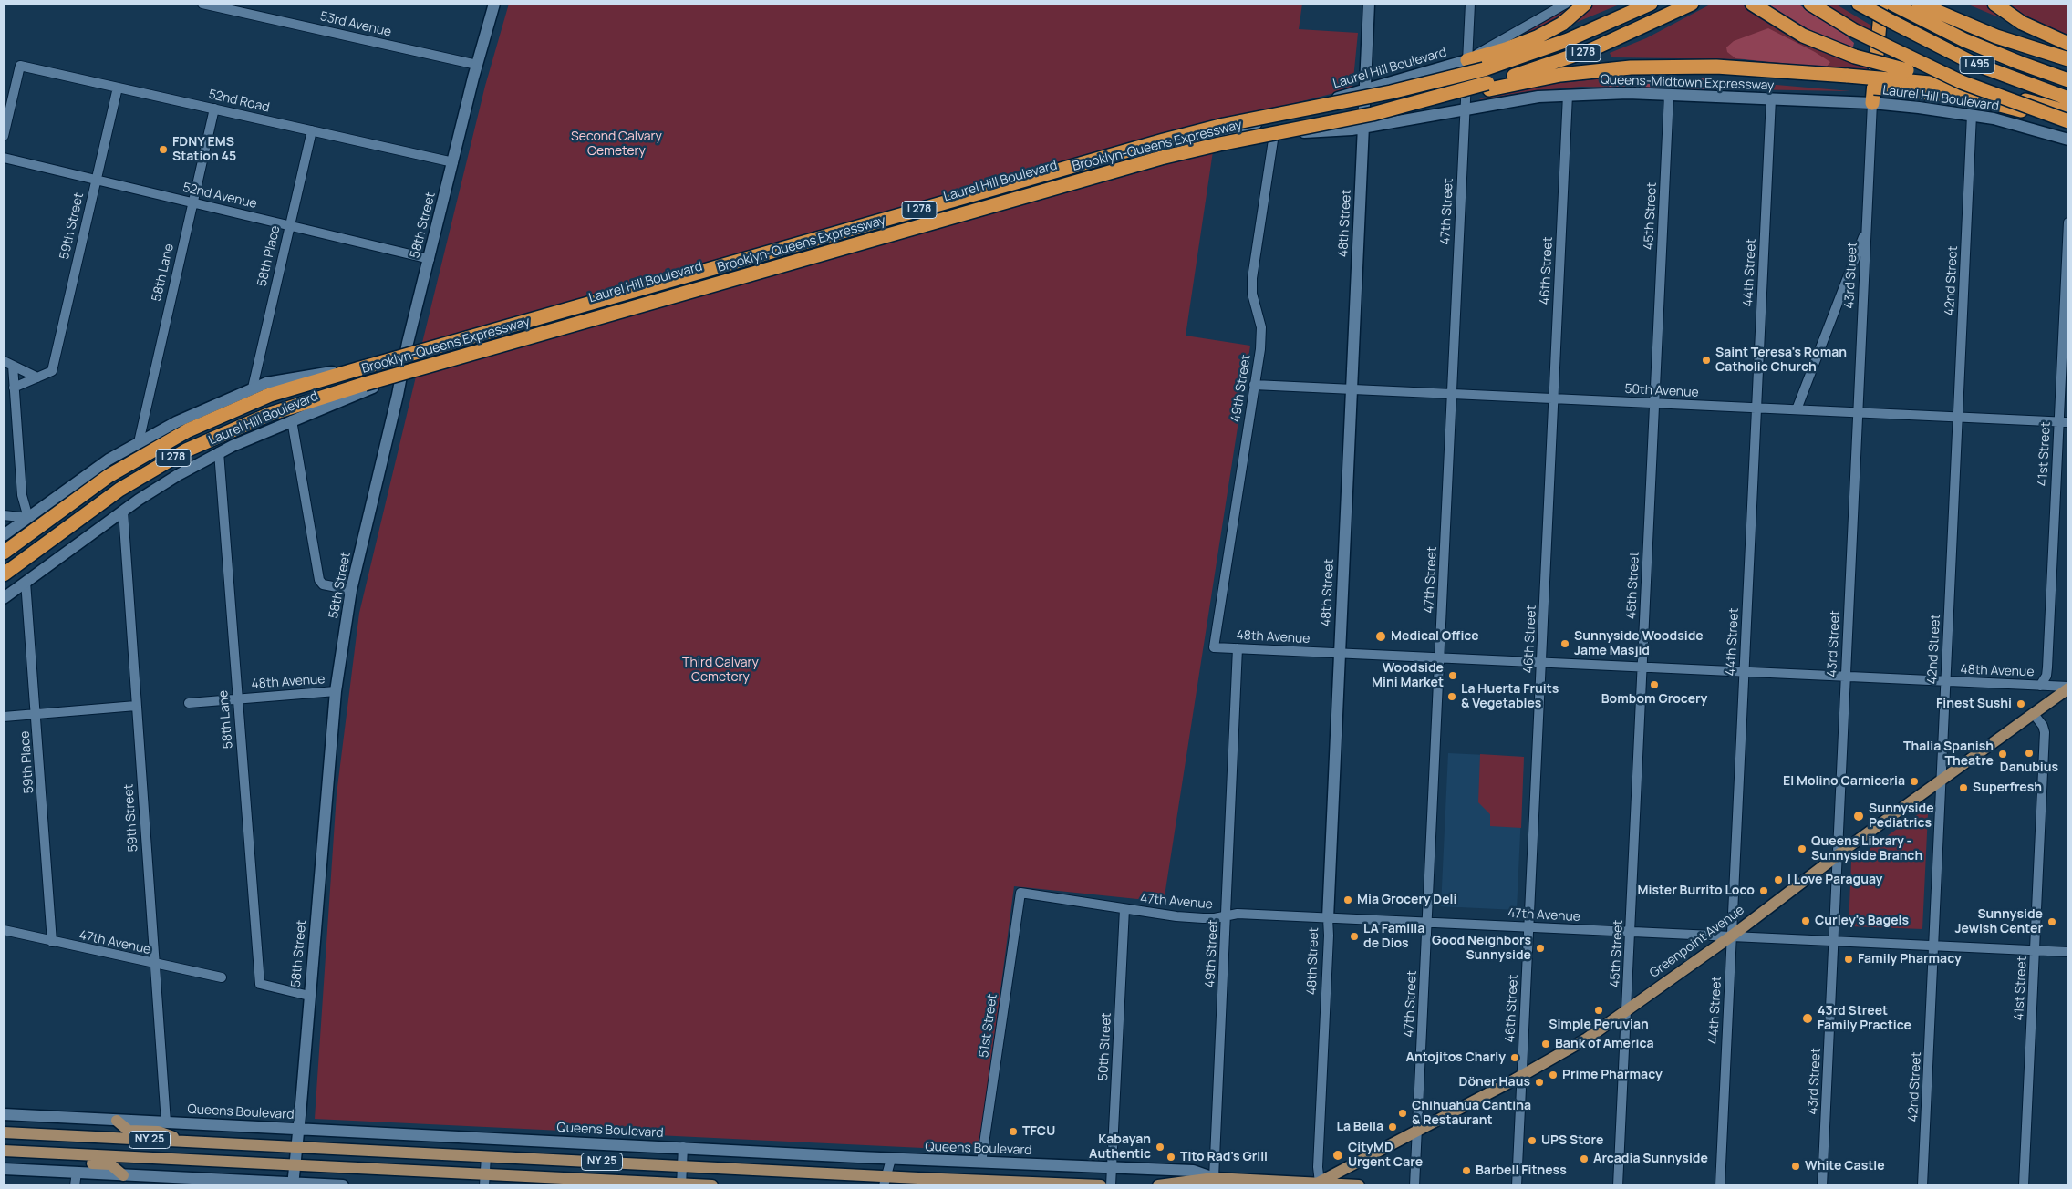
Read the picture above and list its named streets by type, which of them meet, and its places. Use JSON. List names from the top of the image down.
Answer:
{
  "streets": {
    "highway": ["I 278", "I 495", "Brooklyn-Queens Expressway"],
    "main road": [
      "Laurel Hill Boulevard",
      "Queens-Midtown Expressway",
      "48th Street",
      "58th Street",
      "Greenpoint Avenue",
      "Queens Boulevard",
      "NY 25"
    ],
    "street": [
      "53rd Avenue",
      "52nd Road",
      "52nd Avenue",
      "47th Street",
      "45th Street",
      "59th Street",
      "58th Place",
      "46th Street",
      "58th Lane",
      "44th Street",
      "43rd Street",
      "42nd Street",
      "49th Street",
      "50th Avenue",
      "41st Street",
      "48th Avenue",
      "59th Place",
      "47th Avenue",
      "51st Street",
      "50th Street"
    ]
  },
  "crossings": [
    ["53rd Avenue", "58th Street"],
    ["I 278", "Brooklyn-Queens Expressway"],
    ["Laurel Hill Boulevard", "Queens-Midtown Expressway"],
    ["Laurel Hill Boulevard", "47th Street"],
    ["Laurel Hill Boulevard", "48th Street"],
    ["Laurel Hill Boulevard", "58th Street"],
    ["Laurel Hill Boulevard", "59th Street"],
    ["Laurel Hill Boulevard", "58th Place"],
    ["Laurel Hill Boulevard", "58th Lane"],
    ["Laurel Hill Boulevard", "43rd Street"],
    ["Laurel Hill Boulevard", "42nd Street"],
    ["Laurel Hill Boulevard", "49th Street"],
    ["Laurel Hill Boulevard", "59th Place"],
    ["Queens-Midtown Expressway", "45th Street"],
    ["Queens-Midtown Expressway", "46th Street"],
    ["Queens-Midtown Expressway", "44th Street"],
    ["52nd Road", "58th Street"],
    ["52nd Road", "59th Street"],
    ["52nd Road", "58th Place"],
    ["52nd Road", "58th Lane"],
    ["52nd Avenue", "58th Street"],
    ["52nd Avenue", "59th Street"],
    ["52nd Avenue", "58th Place"],
    ["52nd Avenue", "58th Lane"],
    ["47th Street", "50th Avenue"],
    ["47th Street", "48th Avenue"],
    ["47th Street", "47th Avenue"],
    ["47th Street", "Greenpoint Avenue"],
    ["45th Street", "50th Avenue"],
    ["45th Street", "48th Avenue"],
    ["45th Street", "47th Avenue"],
    ["45th Street", "Greenpoint Avenue"],
    ["48th Street", "50th Avenue"],
    ["48th Street", "48th Avenue"],
    ["48th Street", "47th Avenue"],
    ["48th Street", "Greenpoint Avenue"],
    ["48th Street", "Queens Boulevard"],
    ["58th Street", "58th Lane"],
    ["58th Street", "48th Avenue"],
    ["58th Street", "Queens Boulevard"],
    ["58th Street", "NY 25"],
    ["59th Street", "47th Avenue"],
    ["59th Street", "Queens Boulevard"],
    ["46th Street", "50th Avenue"],
    ["46th Street", "48th Avenue"],
    ["46th Street", "47th Avenue"],
    ["46th Street", "Greenpoint Avenue"],
    ["58th Lane", "48th Avenue"],
    ["44th Street", "50th Avenue"],
    ["44th Street", "48th Avenue"],
    ["44th Street", "47th Avenue"],
    ["44th Street", "Greenpoint Avenue"],
    ["43rd Street", "50th Avenue"],
    ["43rd Street", "48th Avenue"],
    ["43rd Street", "47th Avenue"],
    ["43rd Street", "Greenpoint Avenue"],
    ["42nd Street", "50th Avenue"],
    ["42nd Street", "48th Avenue"],
    ["42nd Street", "47th Avenue"],
    ["42nd Street", "Greenpoint Avenue"],
    ["49th Street", "50th Avenue"],
    ["49th Street", "48th Avenue"],
    ["49th Street", "47th Avenue"],
    ["49th Street", "Queens Boulevard"],
    ["50th Avenue", "41st Street"],
    ["41st Street", "48th Avenue"],
    ["41st Street", "47th Avenue"],
    ["41st Street", "Greenpoint Avenue"],
    ["48th Avenue", "Greenpoint Avenue"],
    ["59th Place", "47th Avenue"],
    ["47th Avenue", "Greenpoint Avenue"],
    ["47th Avenue", "51st Street"],
    ["47th Avenue", "50th Street"],
    ["Greenpoint Avenue", "Queens Boulevard"],
    ["51st Street", "Queens Boulevard"],
    ["50th Street", "Queens Boulevard"]
  ],
  "parks": ["Second Calvary Cemetery", "Third Calvary Cemetery"],
  "places": [
    "FDNY EMS Station 45",
    "Saint Teresa's Roman Catholic Church",
    "Medical Office",
    "Sunnyside Woodside Jame Masjid",
    "Woodside Mini Market",
    "Bombom Grocery",
    "La Huerta Fruits & Vegetables",
    "Finest Sushi",
    "Danubius",
    "Thalia Spanish Theatre",
    "El Molino Carniceria",
    "Superfresh",
    "Sunnyside Pediatrics",
    "Queens Library - Sunnyside Branch",
    "I Love Paraguay",
    "Mister Burrito Loco",
    "Mia Grocery Deli",
    "Curley's Bagels",
    "Sunnyside Jewish Center",
    "LA Familia de Dios",
    "Good Neighbors Sunnyside",
    "Family Pharmacy",
    "Simple Peruvian",
    "43rd Street Family Practice",
    "Bank of America",
    "Antojitos Charly",
    "Prime Pharmacy",
    "Döner Haus",
    "Chihuahua Cantina & Restaurant",
    "La Bella",
    "TFCU",
    "UPS Store",
    "Kabayan Authentic",
    "CityMD Urgent Care",
    "Tito Rad's Grill",
    "Arcadia Sunnyside",
    "White Castle",
    "Barbell Fitness"
  ]
}
